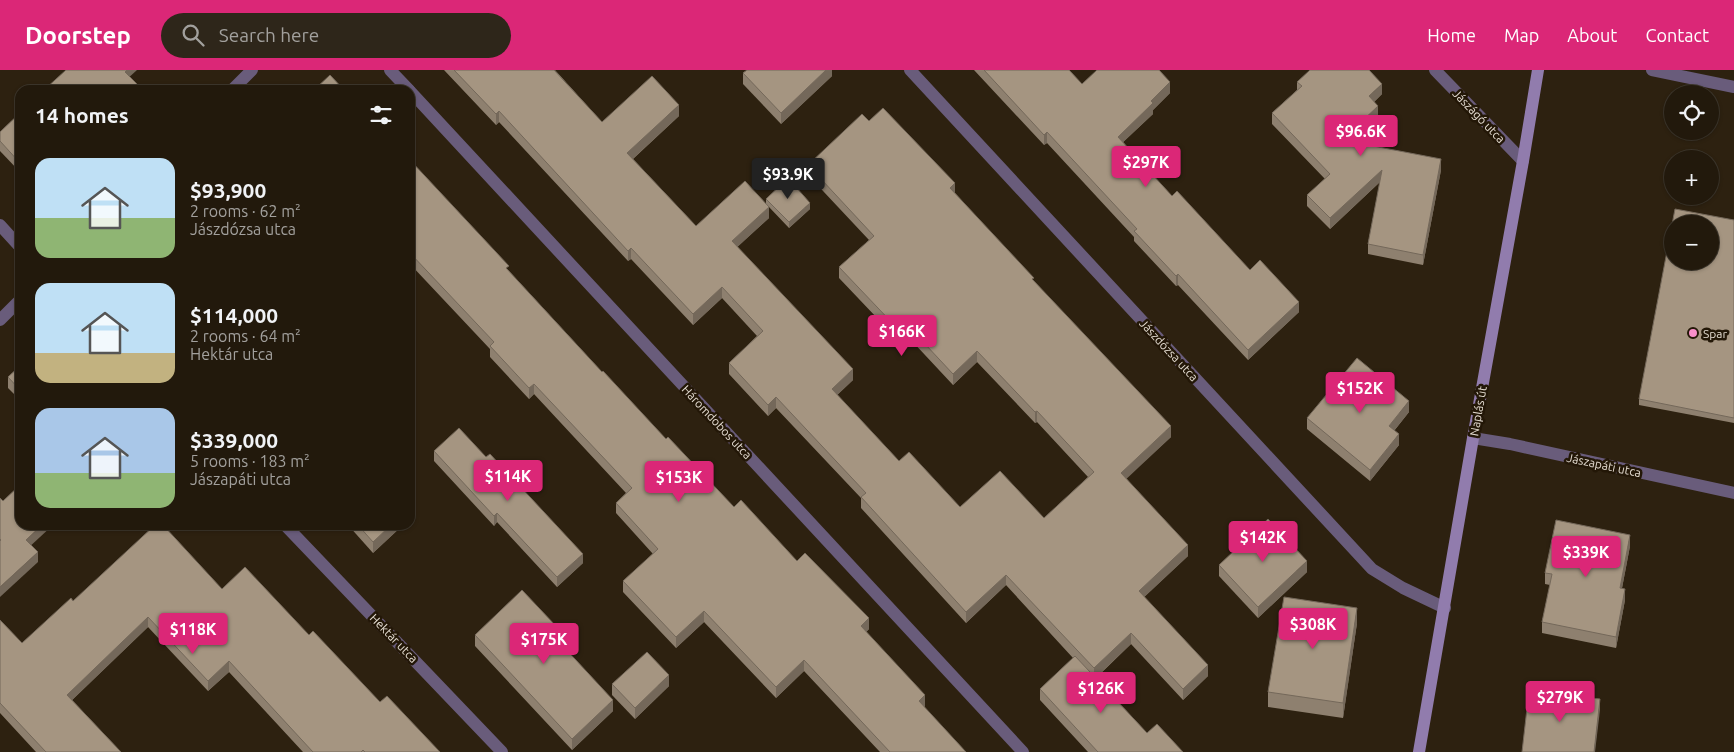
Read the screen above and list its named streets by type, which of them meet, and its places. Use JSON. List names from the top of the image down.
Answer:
{
  "streets": {
    "street": [
      "Jászágó utca",
      "Jászdózsa utca",
      "Naplás út",
      "Háromdobos utca",
      "Jászapáti utca",
      "Hektár utca"
    ]
  },
  "crossings": [
    ["Jászágó utca", "Naplás út"],
    ["Jászdózsa utca", "Naplás út"],
    ["Naplás út", "Jászapáti utca"]
  ],
  "places": ["Spar"],
  "page": {
    "header": "Doorstep",
    "search": "Search here",
    "nav": [
      "Home",
      "Map",
      "About",
      "Contact"
    ],
    "map_buttons": ["+", "−"],
    "heading": "14 homes",
    "price": [
      "$96.6K",
      "$297K",
      "$93.9K",
      "$166K",
      "$152K",
      "$114K",
      "$153K",
      "$142K",
      "$339K",
      "$308K",
      "$118K",
      "$175K",
      "$126K",
      "$279K"
    ],
    "list": [
      {
        "name": "$93,900",
        "note": "2 rooms · 62 m² · Jászdózsa utca"
      },
      {
        "name": "$114,000",
        "note": "2 rooms · 64 m² · Hektár utca"
      },
      {
        "name": "$339,000",
        "note": "5 rooms · 183 m² · Jászapáti utca"
      }
    ]
  }
}
